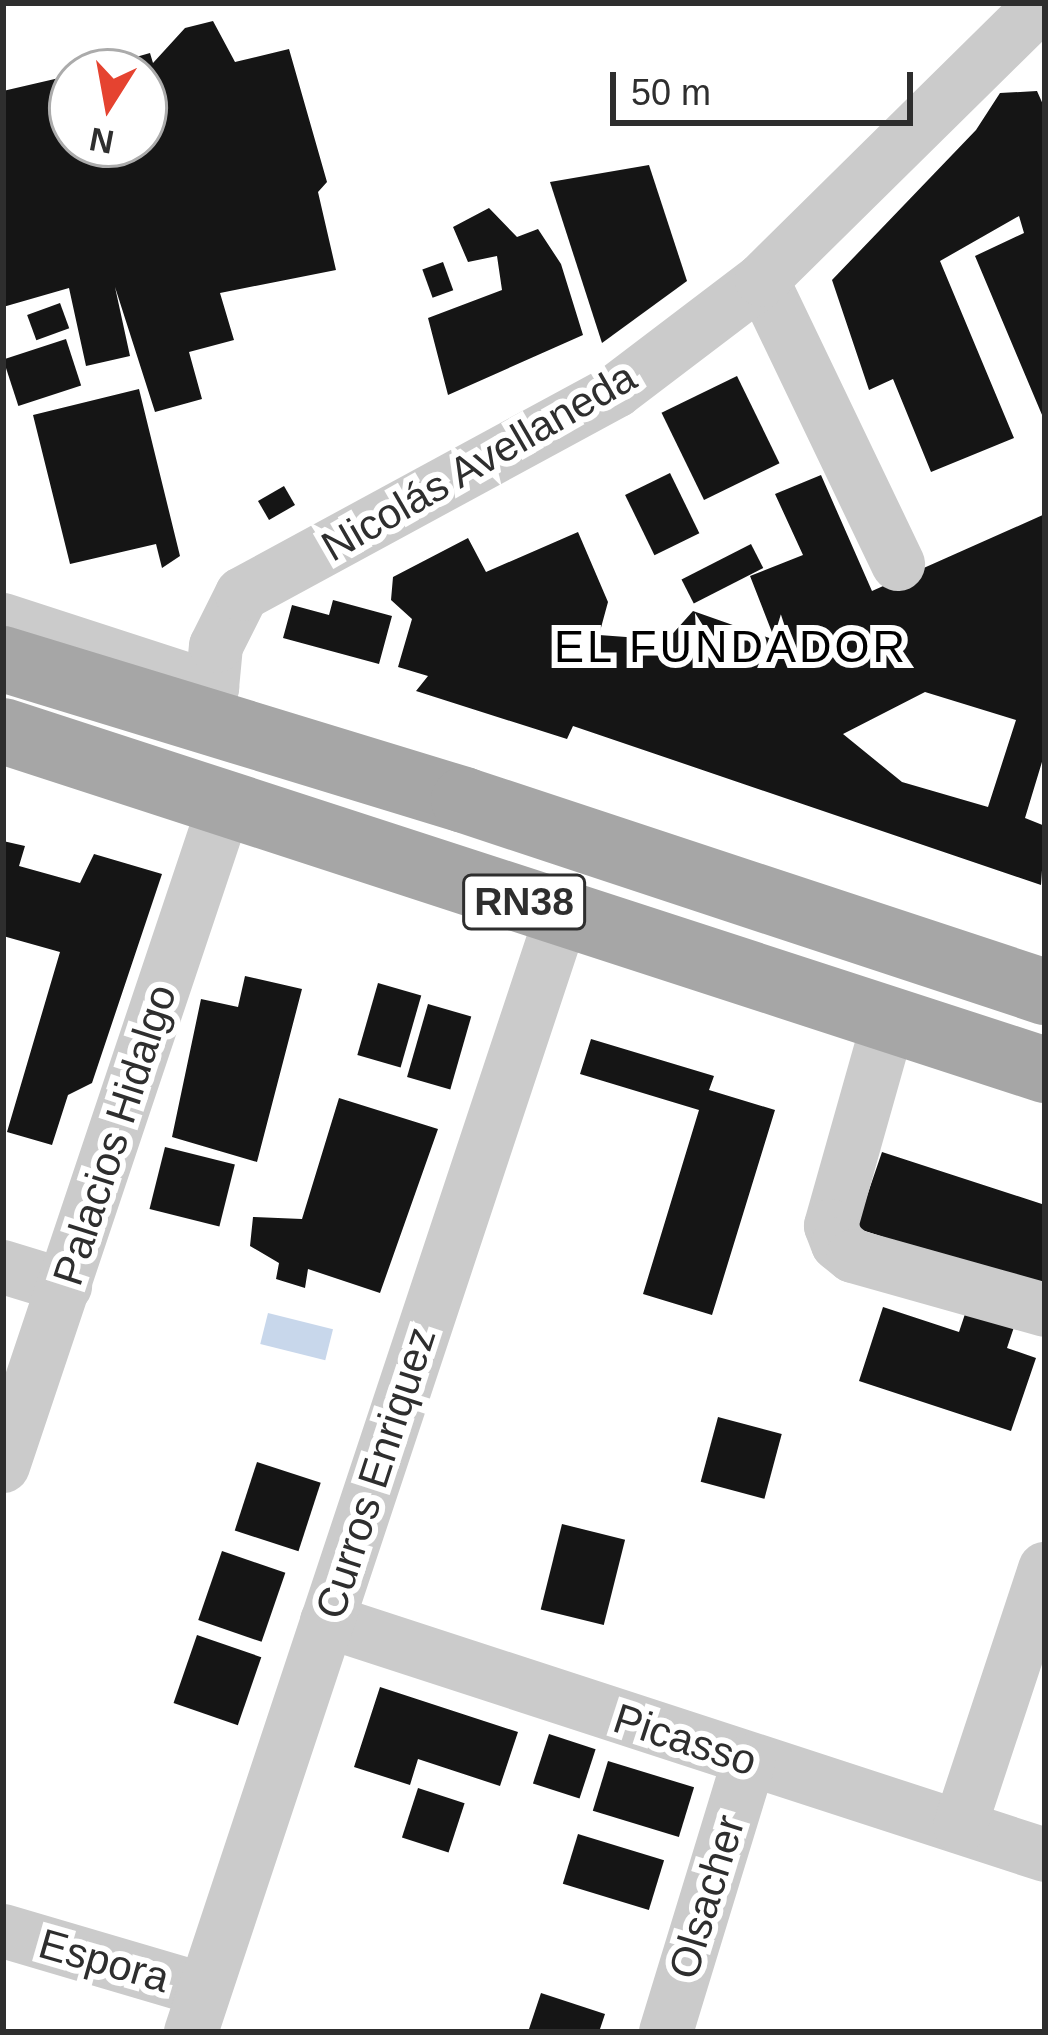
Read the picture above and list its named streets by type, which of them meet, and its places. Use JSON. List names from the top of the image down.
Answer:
{
  "streets": {
    "main road": ["RN38"],
    "street": [
      "Nicolás Avellaneda",
      "Palacios Hidalgo",
      "Curros Enriquez",
      "Picasso",
      "Olsacher",
      "Espora"
    ]
  },
  "crossings": [
    ["RN38", "Palacios Hidalgo"],
    ["RN38", "Curros Enriquez"],
    ["Curros Enriquez", "Picasso"],
    ["Curros Enriquez", "Espora"],
    ["Picasso", "Olsacher"]
  ],
  "districts": ["EL FUNDADOR"],
  "scale_bar": "50 m",
  "north": "bottom"
}
